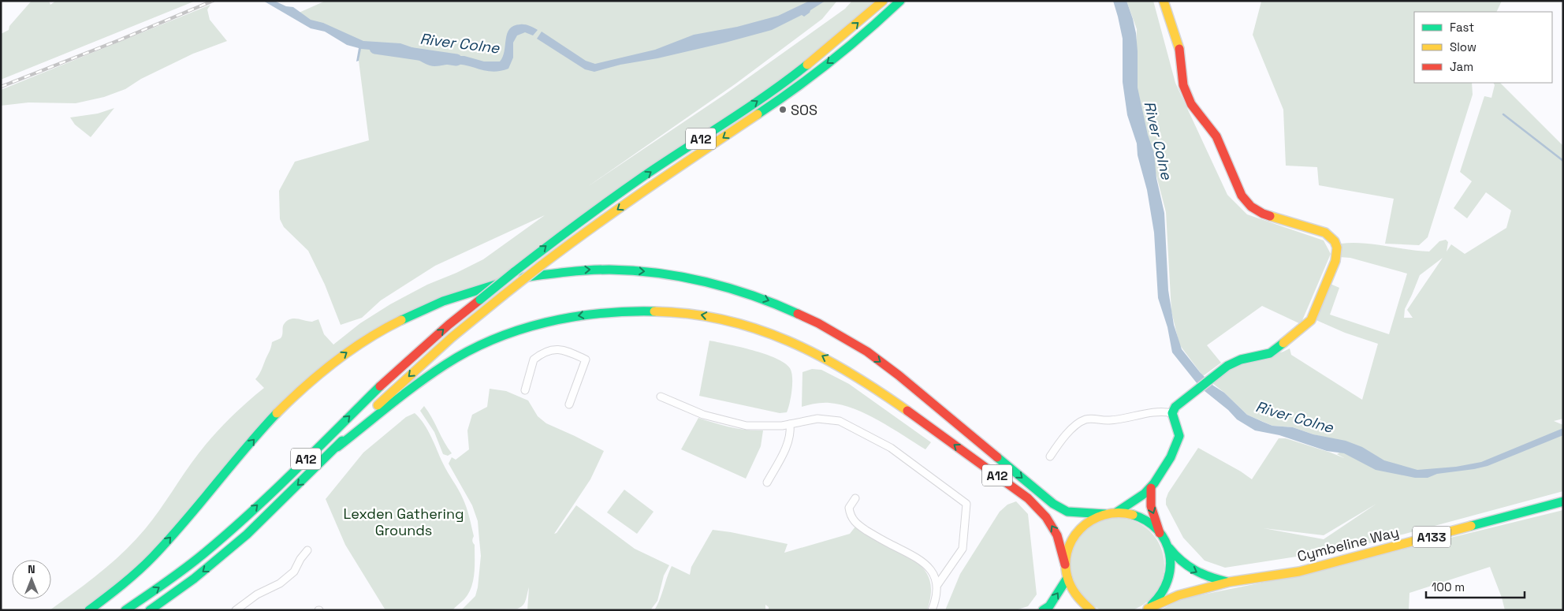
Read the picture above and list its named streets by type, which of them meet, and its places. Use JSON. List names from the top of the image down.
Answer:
{
  "streets": {
    "main road": ["A12", "A133", "Cymbeline Way"]
  },
  "water": ["River Colne"],
  "parks": ["Lexden Gathering Grounds"],
  "places": ["SOS"],
  "legend": ["Fast", "Slow", "Jam"],
  "scale_bar": "100 m",
  "north": "top"
}
